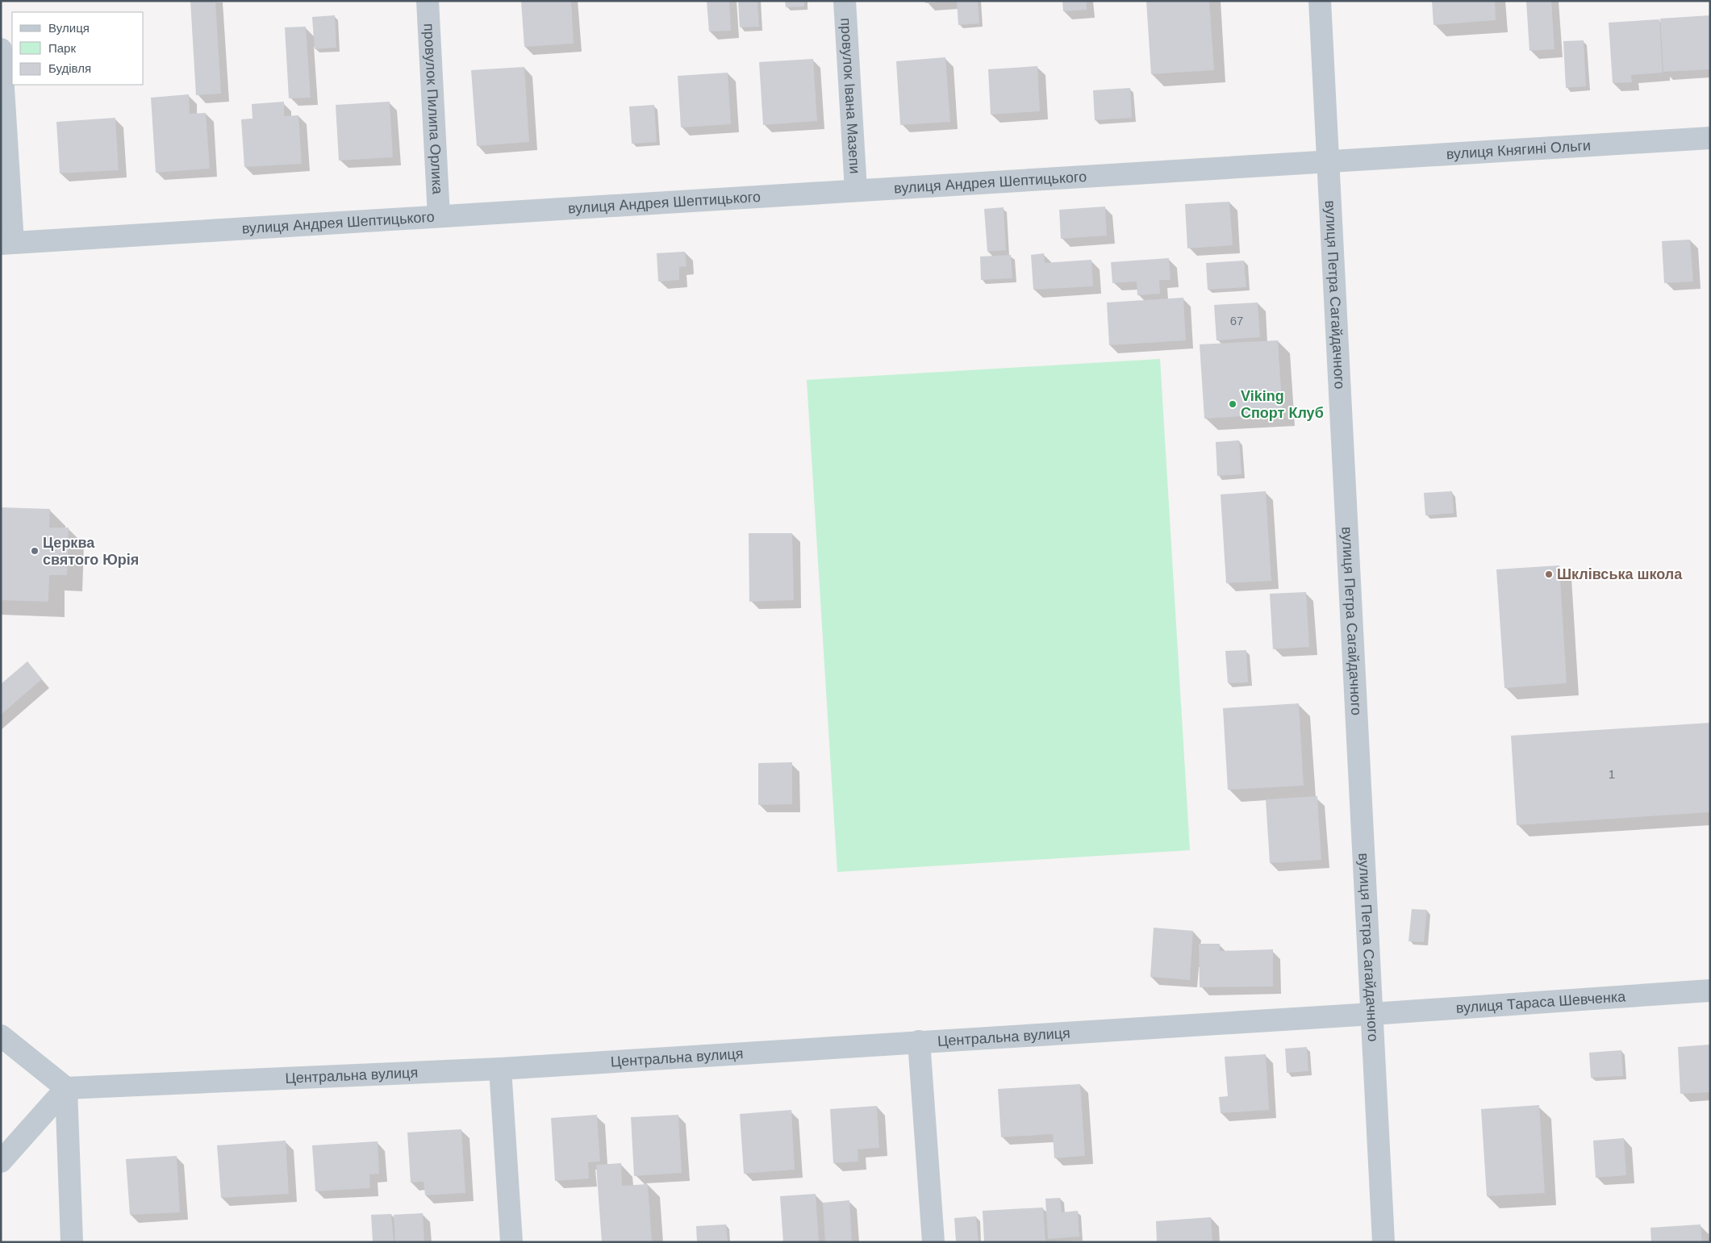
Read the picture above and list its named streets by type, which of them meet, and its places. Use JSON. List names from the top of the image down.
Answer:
{
  "streets": {
    "street": [
      "провулок Івана Мазепи",
      "провулок Пилипа Орлика",
      "вулиця Княгині Ольги",
      "вулиця Андрея Шептицького",
      "вулиця Петра Сагайдачного",
      "вулиця Тараса Шевченка",
      "Центральна вулиця"
    ]
  },
  "crossings": [
    ["провулок Івана Мазепи", "вулиця Андрея Шептицького"],
    ["провулок Пилипа Орлика", "вулиця Андрея Шептицького"],
    ["вулиця Княгині Ольги", "вулиця Андрея Шептицького"],
    ["вулиця Княгині Ольги", "вулиця Петра Сагайдачного"],
    ["вулиця Андрея Шептицького", "вулиця Петра Сагайдачного"],
    ["вулиця Петра Сагайдачного", "вулиця Тараса Шевченка"],
    ["вулиця Петра Сагайдачного", "Центральна вулиця"],
    ["вулиця Тараса Шевченка", "Центральна вулиця"]
  ],
  "places": ["Viking Спорт Клуб", "Церква святого Юрія", "Шклівська школа"],
  "house_numbers": ["67", "1"],
  "legend": ["Вулиця", "Парк", "Будівля"]
}
